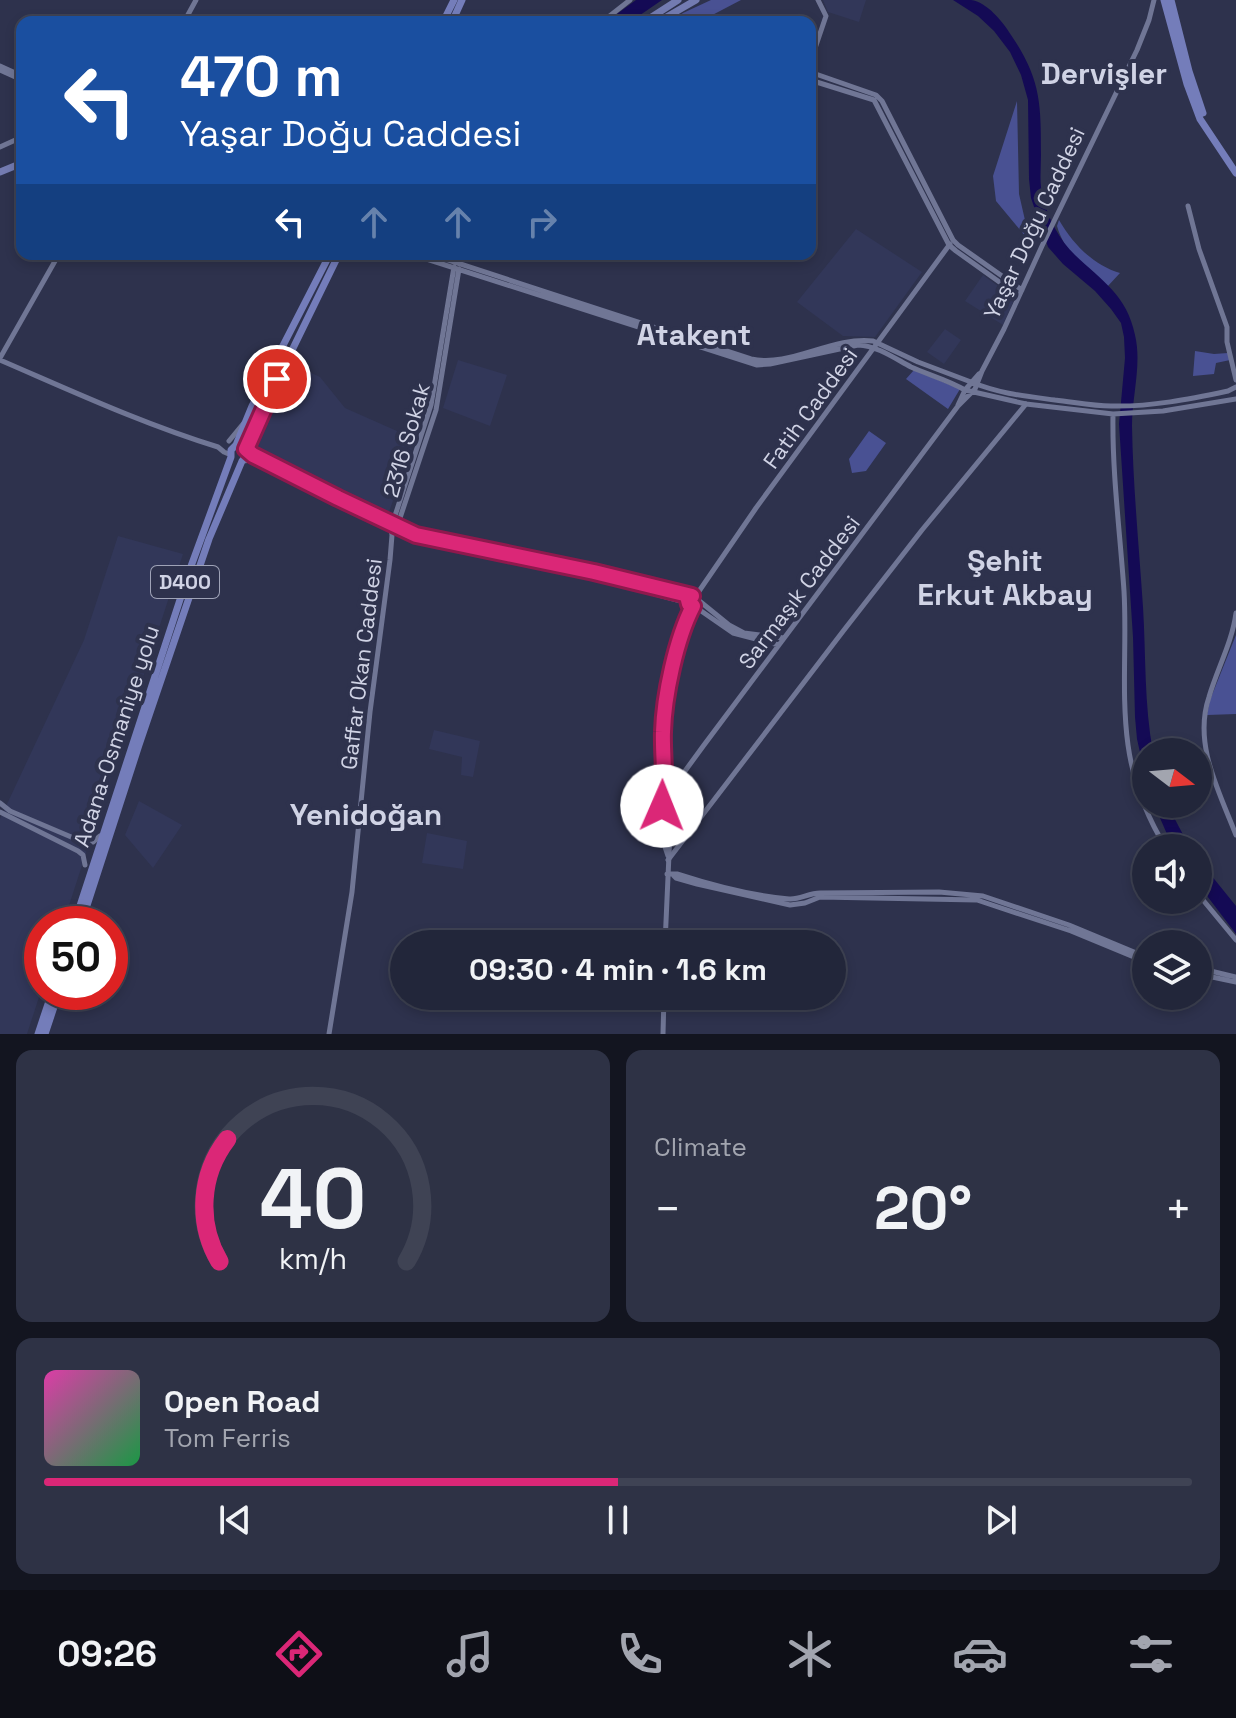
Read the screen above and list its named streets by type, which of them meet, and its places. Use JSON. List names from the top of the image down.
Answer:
{
  "streets": {
    "highway": ["D400", "Adana-Osmaniye yolu"],
    "main road": [
      "Yaşar Doğu Caddesi",
      "Fatih Caddesi",
      "2316 Sokak",
      "Sarmaşık Caddesi",
      "Gaffar Okan Caddesi"
    ]
  },
  "crossings": [
    ["Fatih Caddesi", "Sarmaşık Caddesi"],
    ["2316 Sokak", "Gaffar Okan Caddesi"]
  ],
  "districts": [
    "Dervişler",
    "Atakent",
    "Şehit Erkut Akbay",
    "Yenidoğan"
  ],
  "north": "right",
  "page": {
    "turn": ["470 m", "Yaşar Doğu Caddesi"],
    "limit": "50",
    "trip": "09:30 · 4 min · 1.6 km",
    "tile": "Climate",
    "heat": ["−", "20°", "+"],
    "song": ["Open Road", "Tom Ferris"],
    "tabs": "09:26",
    "gauge": ["40", "km/h"]
  }
}
